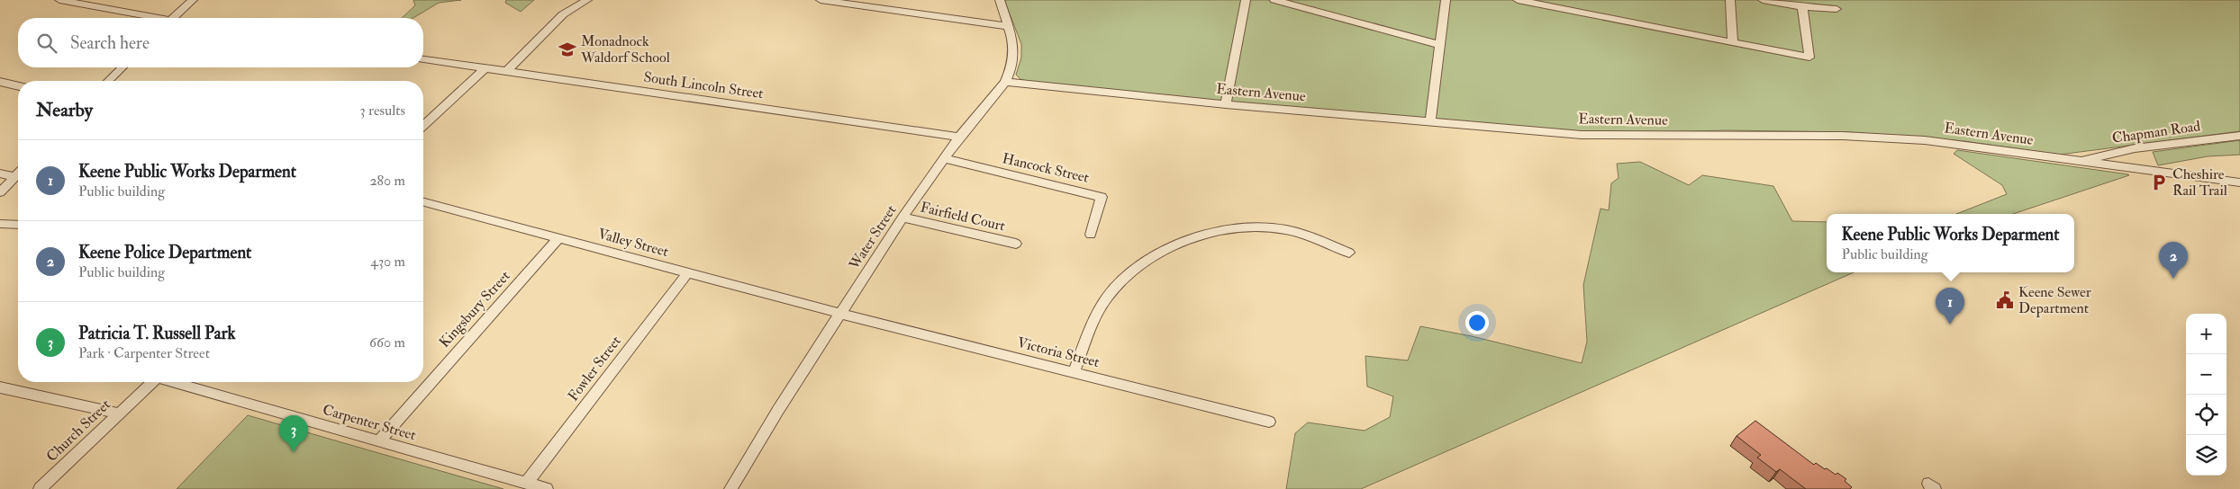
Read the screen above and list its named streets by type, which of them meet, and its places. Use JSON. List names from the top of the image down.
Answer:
{
  "streets": {
    "street": [
      "South Lincoln Street",
      "Eastern Avenue",
      "Chapman Road",
      "Hancock Street",
      "Fairfield Court",
      "Water Street",
      "Valley Street",
      "Kingsbury Street",
      "Victoria Street",
      "Fowler Street",
      "Carpenter Street",
      "Church Street"
    ]
  },
  "crossings": [
    ["South Lincoln Street", "Water Street"],
    ["Eastern Avenue", "Chapman Road"],
    ["Eastern Avenue", "Water Street"],
    ["Hancock Street", "Water Street"],
    ["Fairfield Court", "Water Street"],
    ["Water Street", "Valley Street"],
    ["Water Street", "Victoria Street"],
    ["Valley Street", "Kingsbury Street"],
    ["Valley Street", "Victoria Street"],
    ["Valley Street", "Fowler Street"],
    ["Kingsbury Street", "Carpenter Street"],
    ["Fowler Street", "Carpenter Street"]
  ],
  "places": {
    "school or university": ["Monadnock Waldorf School"],
    "parking": ["Cheshire Rail Trail"],
    "public building": ["Keene Sewer Department"]
  },
  "page": {
    "search": "Search here",
    "heading": ["Nearby", "3 results"],
    "list": [
      {
        "mark": "1",
        "name": "Keene Public Works Deparment",
        "note": "Public building",
        "value": "280 m"
      },
      {
        "mark": "2",
        "name": "Keene Police Department",
        "note": "Public building",
        "value": "430 m"
      },
      {
        "mark": "3",
        "name": "Patricia T. Russell Park",
        "note": "Park · Carpenter Street",
        "value": "660 m"
      }
    ],
    "popup": ["Keene Public Works Deparment", "Public building"],
    "pins": ["2", "1", "3"],
    "map_buttons": ["+", "−"]
  }
}
